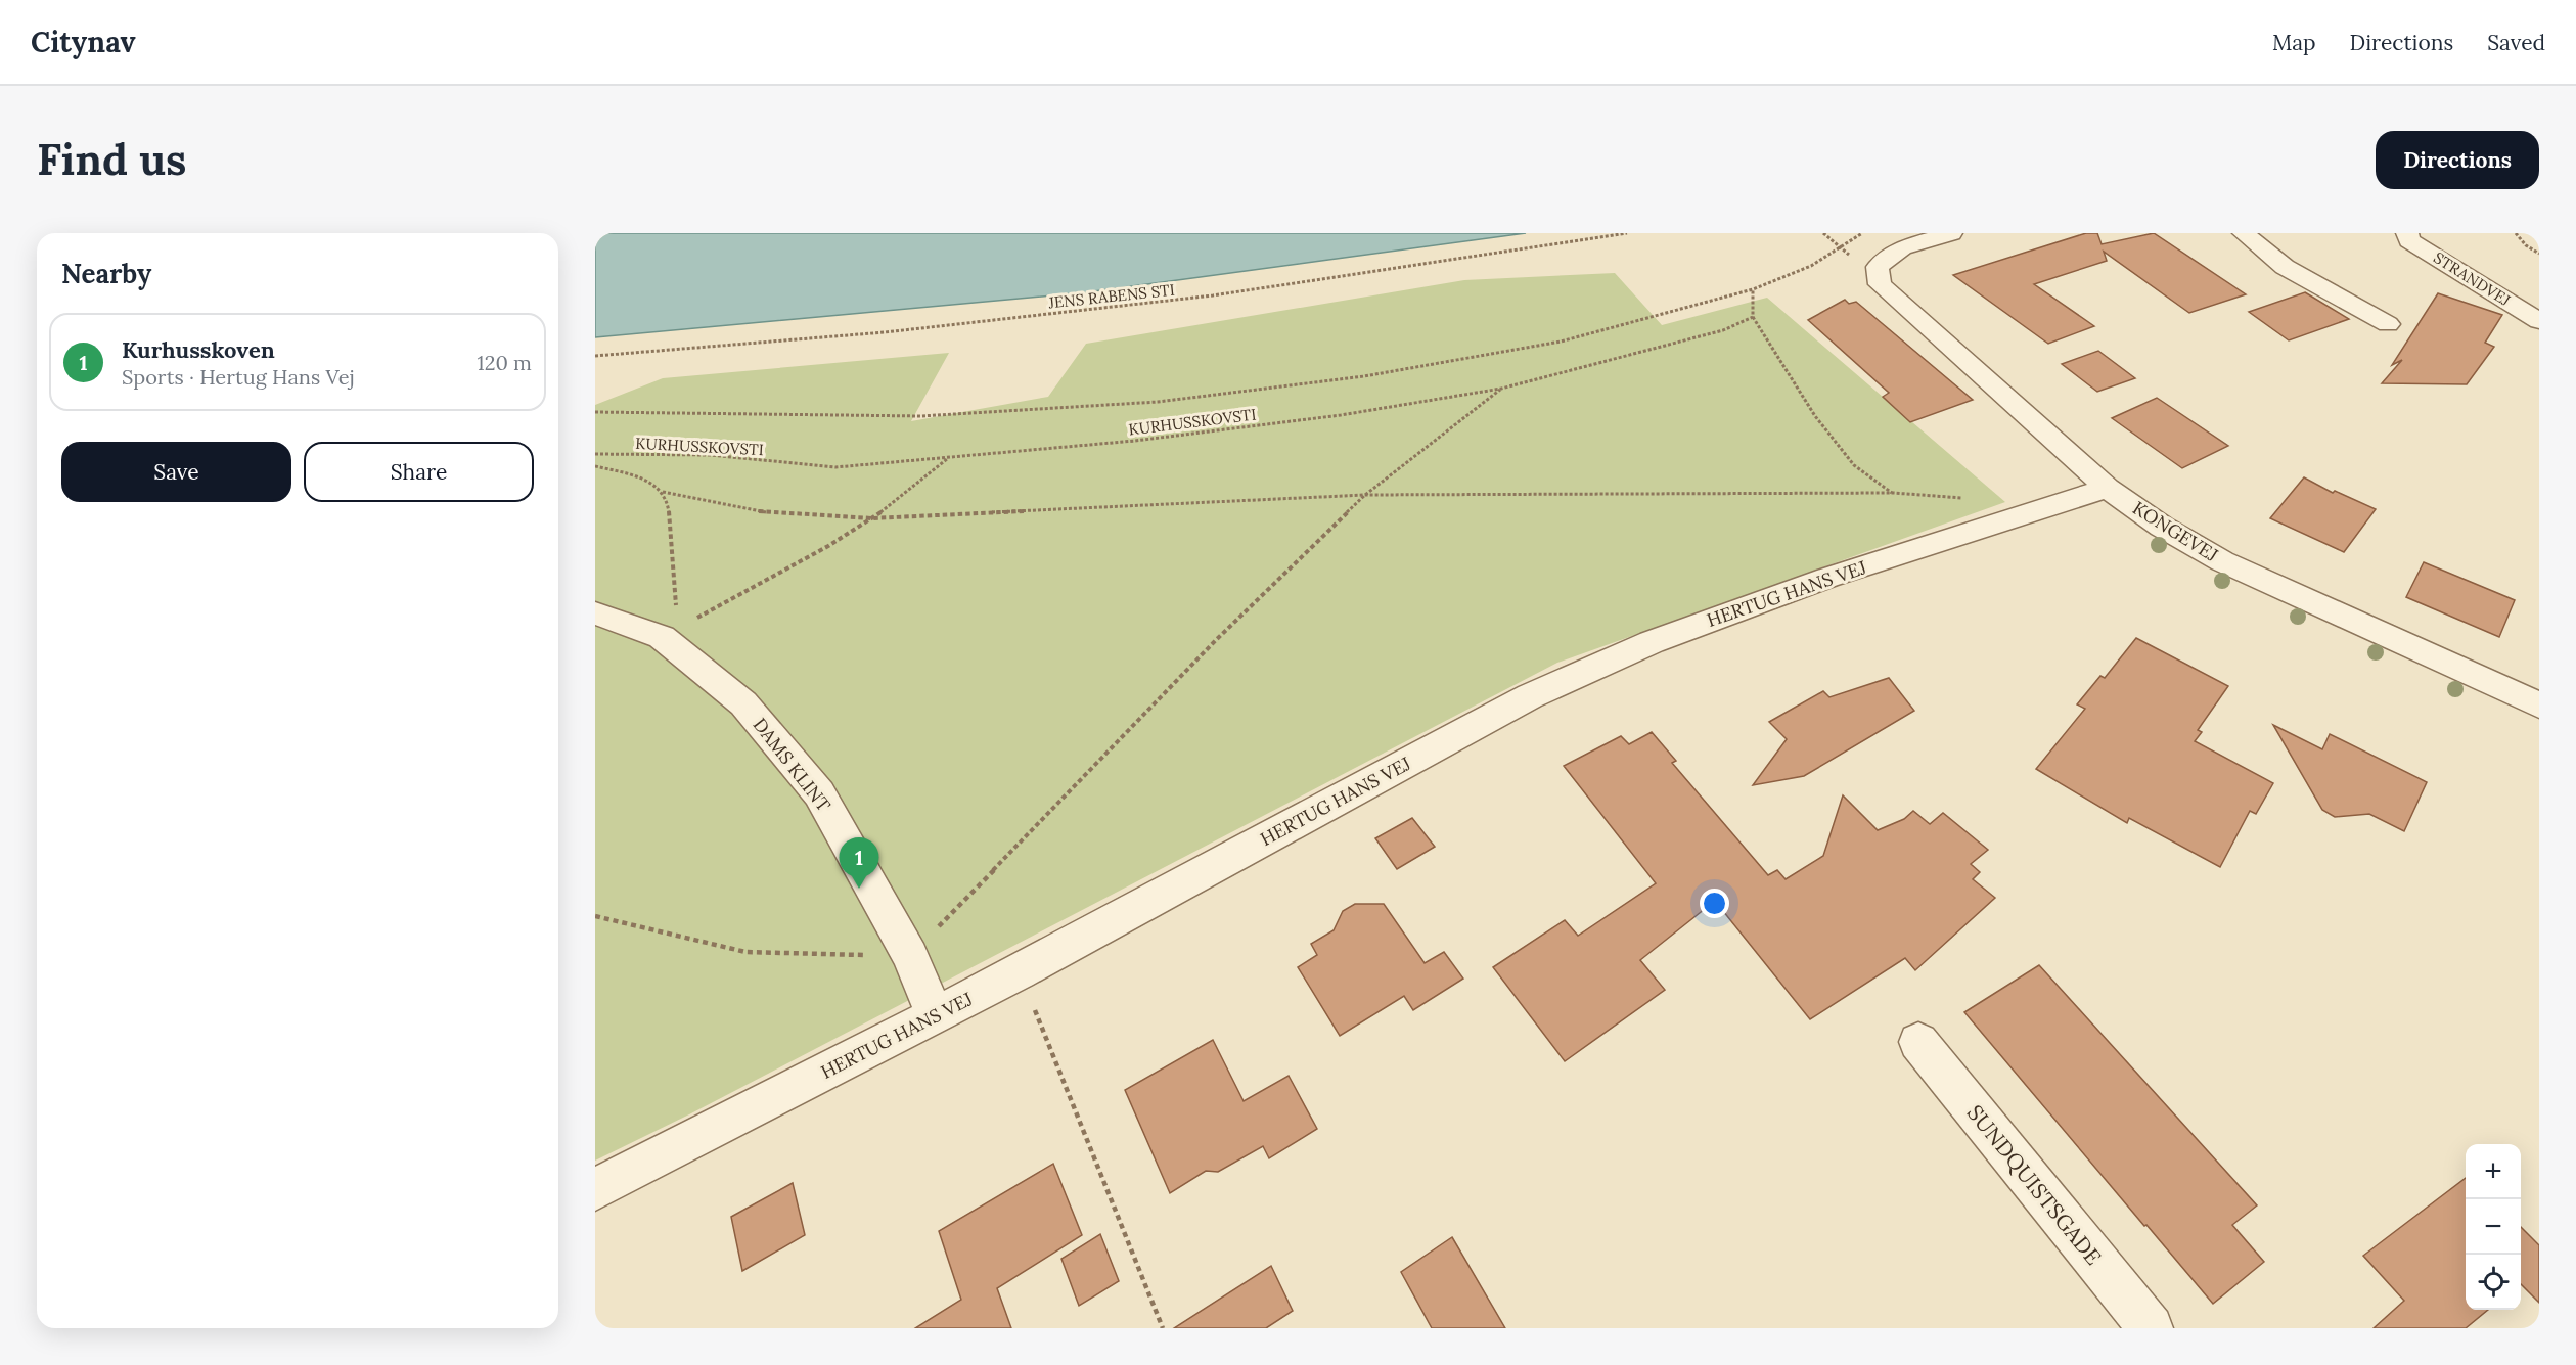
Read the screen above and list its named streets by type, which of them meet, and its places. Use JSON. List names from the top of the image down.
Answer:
{
  "streets": {
    "street": [
      "STRANDVEJ",
      "KONGEVEJ",
      "HERTUG HANS VEJ",
      "DAMS KLINT",
      "SUNDQUISTSGADE"
    ],
    "path": ["JENS RABENS STI", "KURHUSSKOVSTI"]
  },
  "crossings": [
    ["KONGEVEJ", "HERTUG HANS VEJ"],
    ["HERTUG HANS VEJ", "DAMS KLINT"]
  ],
  "page": {
    "header": "Citynav",
    "nav": ["Map", "Directions", "Saved"],
    "buttons": [
      "Directions",
      ["Save", "Share"]
    ],
    "title": "Find us",
    "heading": "Nearby",
    "list": [
      {
        "mark": "1",
        "name": "Kurhusskoven",
        "note": "Sports · Hertug Hans Vej",
        "value": "120 m"
      }
    ],
    "pins": "1",
    "map_buttons": ["+", "−"]
  }
}
